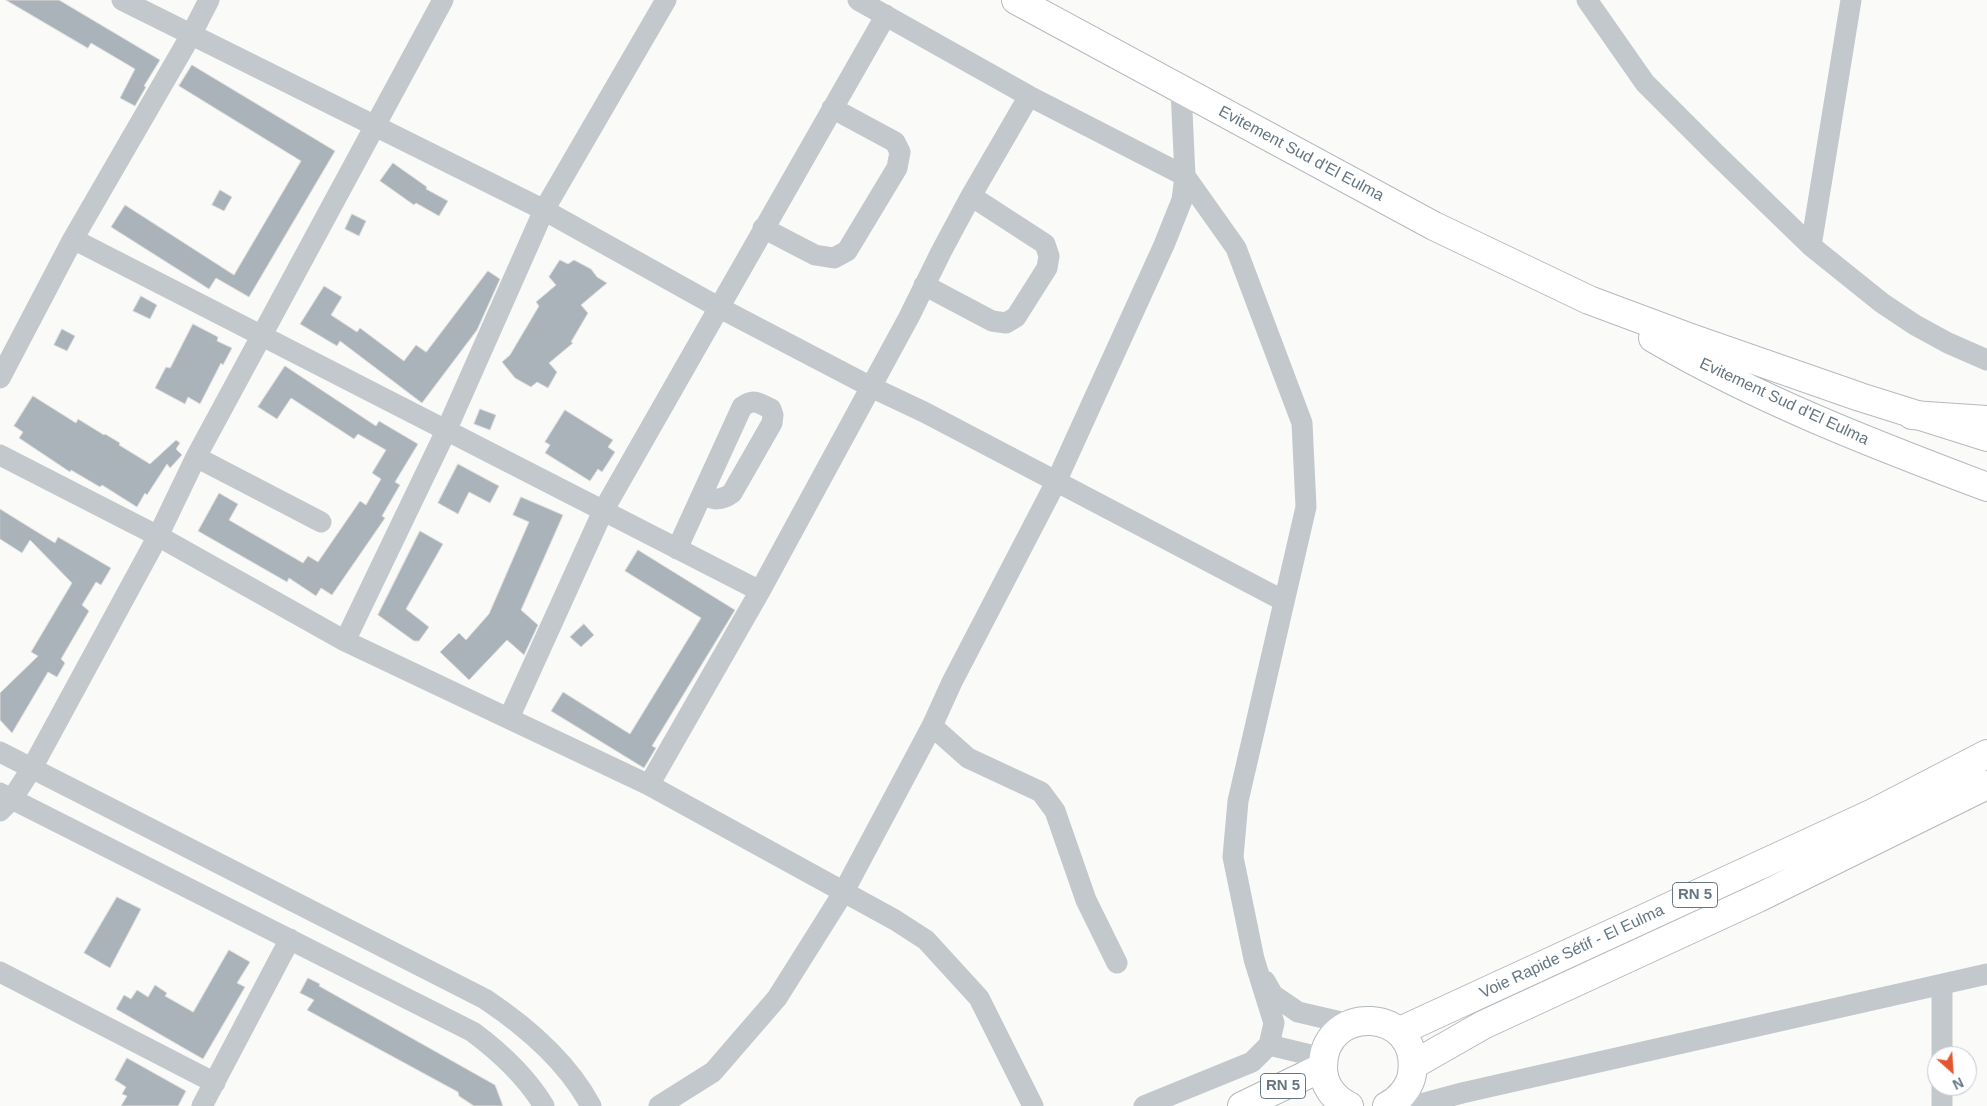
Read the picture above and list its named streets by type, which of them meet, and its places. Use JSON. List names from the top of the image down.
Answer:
{
  "streets": {
    "main road": ["Evitement Sud d'El Eulma", "RN 5", "Voie Rapide Sétif - El Eulma"]
  },
  "crossings": [
    ["RN 5", "Voie Rapide Sétif - El Eulma"]
  ],
  "north": "bottom right"
}
